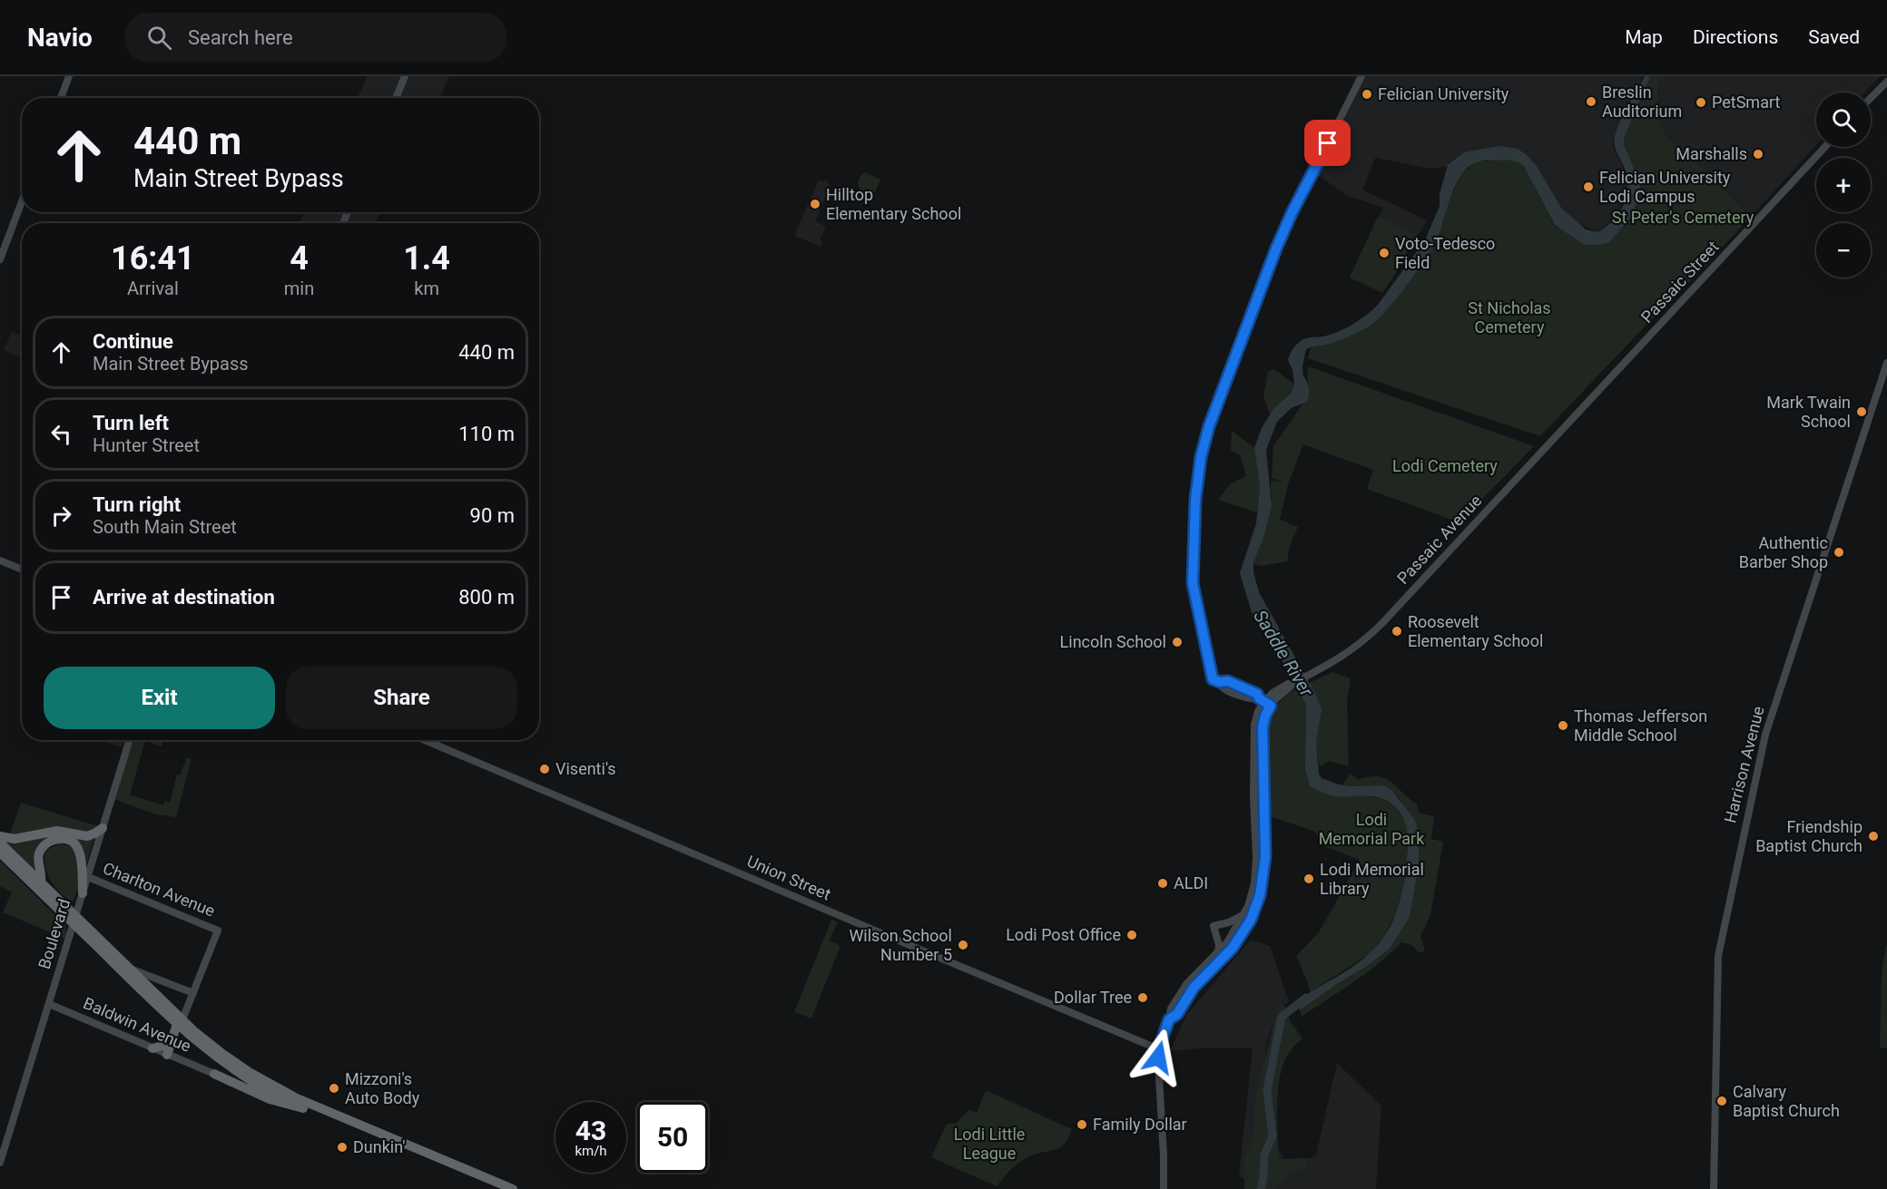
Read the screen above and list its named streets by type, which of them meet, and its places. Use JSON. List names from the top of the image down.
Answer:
{
  "streets": {
    "street": [
      "Passaic Street",
      "Passaic Avenue",
      "Harrison Avenue",
      "Union Street",
      "Charlton Avenue",
      "Boulevard",
      "Baldwin Avenue"
    ]
  },
  "crossings": [
    ["Passaic Street", "Passaic Avenue"],
    ["Charlton Avenue", "Boulevard"],
    ["Boulevard", "Baldwin Avenue"]
  ],
  "water": ["Saddle River"],
  "parks": [
    "St Peter's Cemetery",
    "St Nicholas Cemetery",
    "Lodi Cemetery",
    "Lodi Memorial Park",
    "Lodi Little League"
  ],
  "places": [
    "Felician University",
    "Breslin Auditorium",
    "PetSmart",
    "Marshalls",
    "Felician University Lodi Campus",
    "Hilltop Elementary School",
    "Voto-Tedesco Field",
    "Mark Twain School",
    "Authentic Barber Shop",
    "Roosevelt Elementary School",
    "Lincoln School",
    "Thomas Jefferson Middle School",
    "Visenti's",
    "Friendship Baptist Church",
    "Lodi Memorial Library",
    "ALDI",
    "Lodi Post Office",
    "Wilson School Number 5",
    "Dollar Tree",
    "Mizzoni's Auto Body",
    "Calvary Baptist Church",
    "Family Dollar",
    "Dunkin'"
  ],
  "page": {
    "header": "Navio",
    "search": "Search here",
    "nav": ["Map", "Directions", "Saved"],
    "map_buttons": ["+", "−"],
    "turn": ["440 m", "Main Street Bypass"],
    "eta": [
      "16:41",
      "Arrival",
      "4",
      "min",
      "1.4",
      "km"
    ],
    "list": [
      {
        "name": "Continue",
        "note": "Main Street Bypass",
        "value": "440 m"
      },
      {
        "name": "Turn left",
        "note": "Hunter Street",
        "value": "110 m"
      },
      {
        "name": "Turn right",
        "note": "South Main Street",
        "value": "90 m"
      },
      {
        "name": "Arrive at destination",
        "value": "800 m"
      }
    ],
    "buttons": ["Exit", "Share"],
    "speed": "43 km/h",
    "limit": "50"
  }
}
